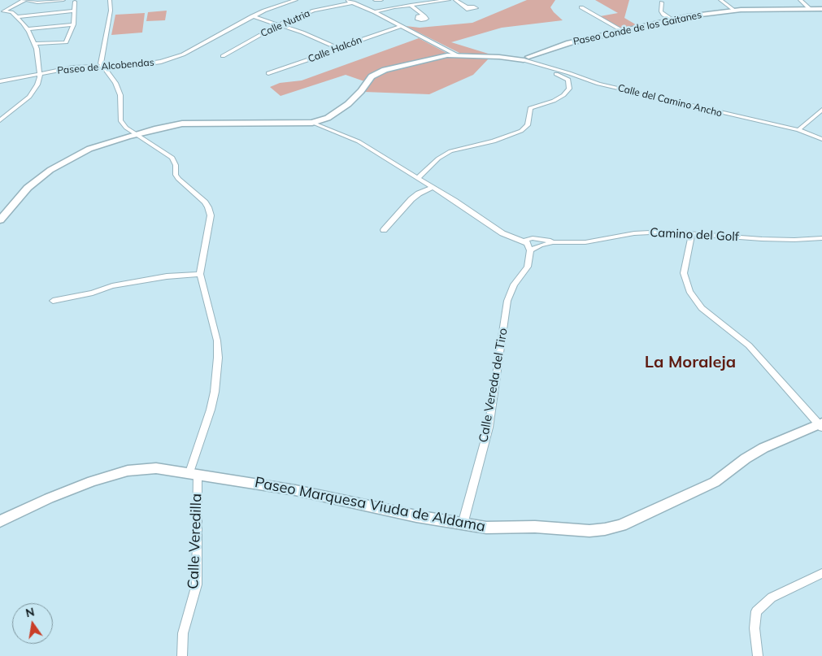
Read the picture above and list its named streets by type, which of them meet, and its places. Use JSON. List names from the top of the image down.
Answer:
{
  "streets": {
    "street": [
      "Calle Nutria",
      "Paseo Conde de los Gaitanes",
      "Calle Halcón",
      "Paseo de Alcobendas",
      "Calle del Camino Ancho",
      "Camino del Golf",
      "Calle Vereda del Tiro",
      "Paseo Marquesa Viuda de Aldama",
      "Calle Veredilla"
    ]
  },
  "crossings": [
    ["Paseo Conde de los Gaitanes", "Calle del Camino Ancho"],
    ["Paseo de Alcobendas", "Calle Veredilla"],
    ["Calle Vereda del Tiro", "Paseo Marquesa Viuda de Aldama"],
    ["Paseo Marquesa Viuda de Aldama", "Calle Veredilla"]
  ],
  "districts": ["La Moraleja"],
  "north": "top"
}
